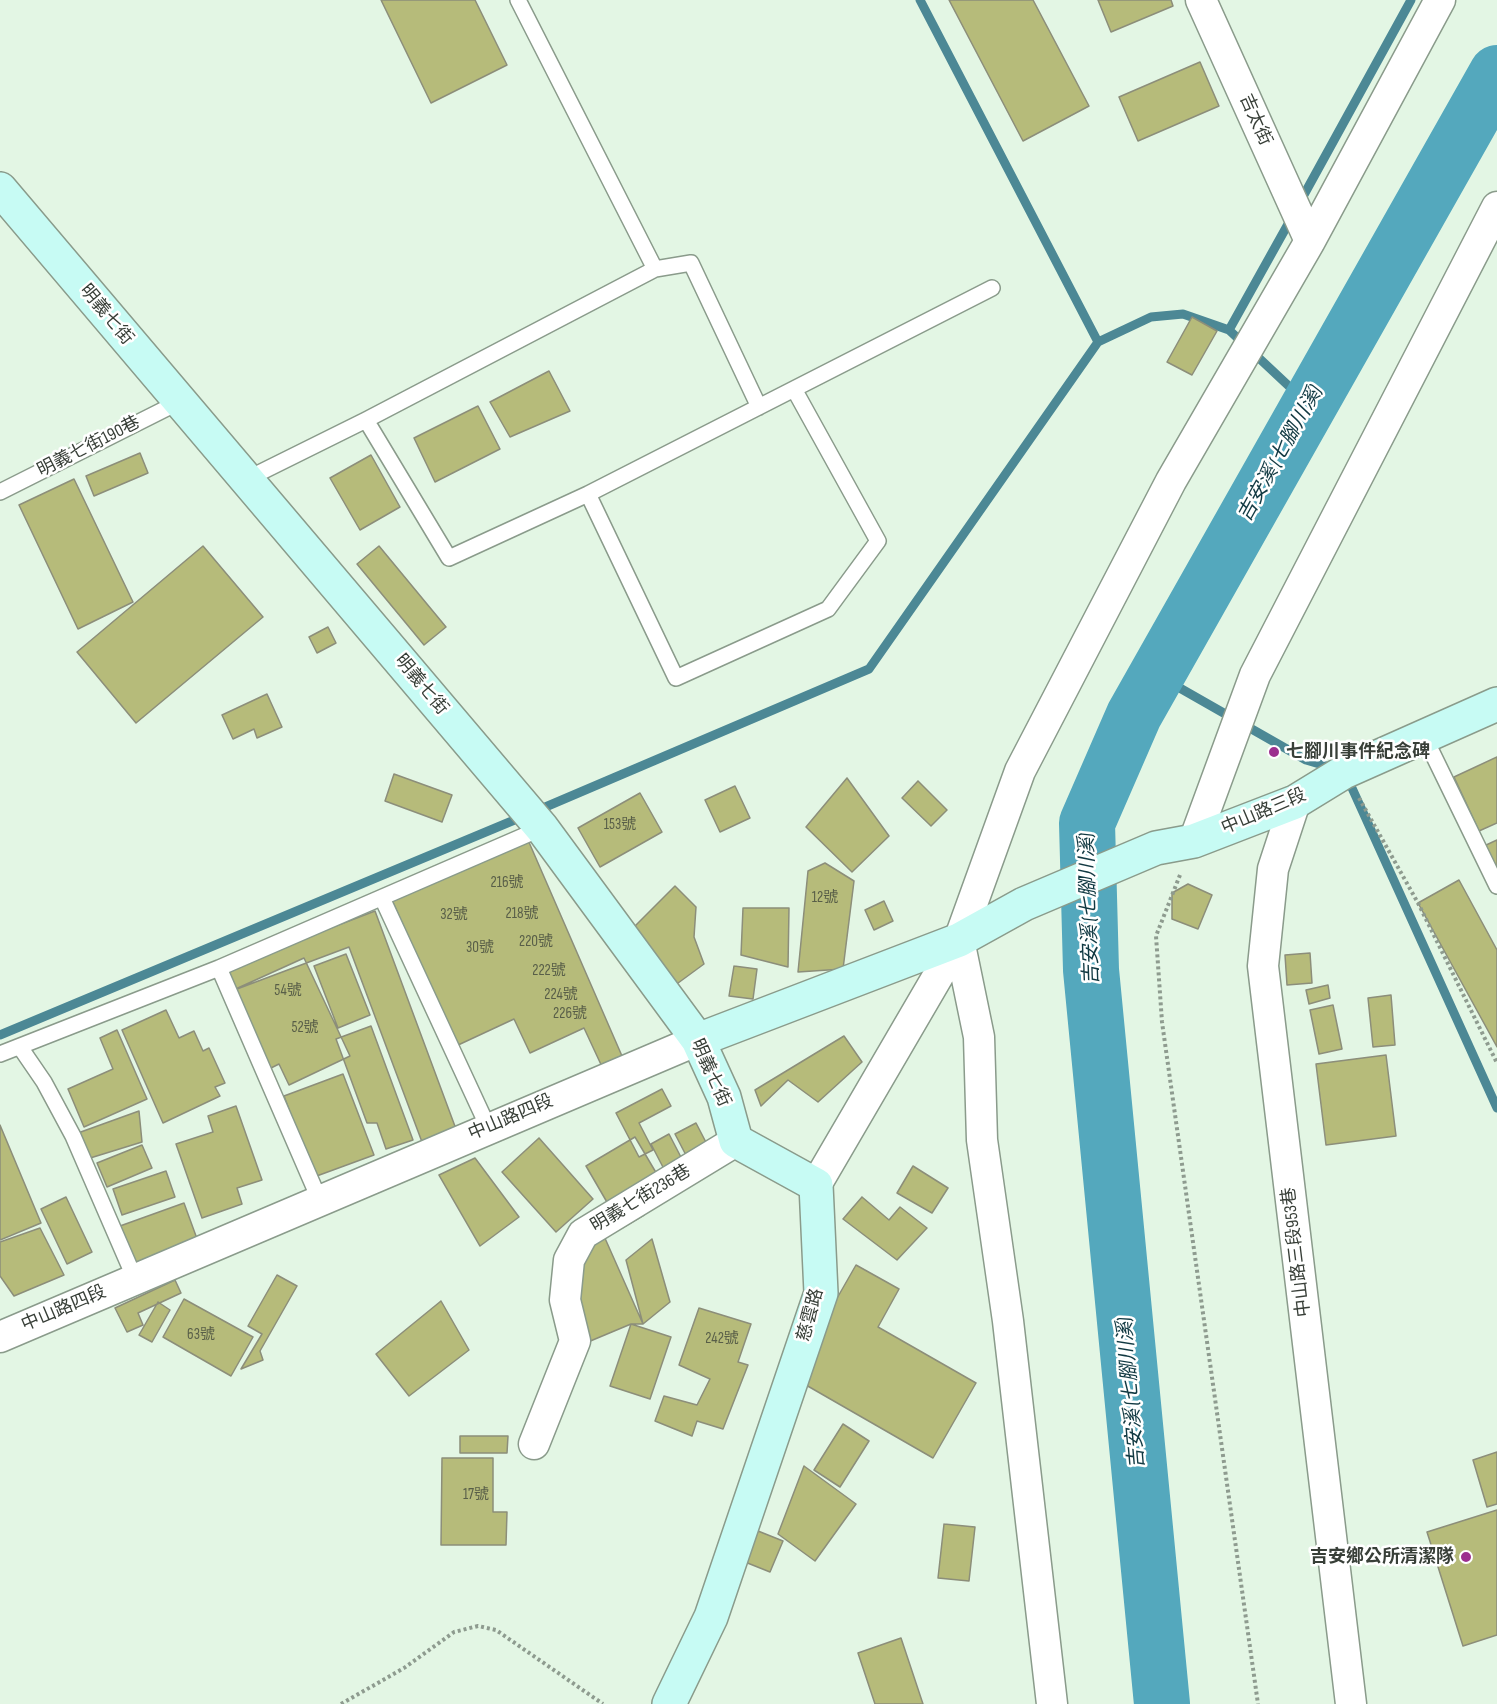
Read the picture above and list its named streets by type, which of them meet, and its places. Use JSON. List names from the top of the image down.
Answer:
{
  "streets": {
    "street": [
      "吉太街",
      "明義七街",
      "中山路三段",
      "中山路四段",
      "明義七街236巷",
      "中山路三段953巷",
      "慈雲路"
    ],
    "lane": ["明義七街190巷"]
  },
  "crossings": [
    ["明義七街", "明義七街190巷"],
    ["明義七街", "中山路四段"],
    ["明義七街", "明義七街236巷"],
    ["中山路三段", "中山路四段"],
    ["中山路三段", "中山路三段953巷"]
  ],
  "water": ["吉安溪 (七腳川溪)"],
  "places": ["七腳川事件紀念碑", "吉安鄉公所清潔隊"],
  "house_numbers": [
    "153號",
    "216號",
    "12號",
    "218號",
    "32號",
    "220號",
    "30號",
    "222號",
    "54號",
    "224號",
    "226號",
    "52號",
    "63號",
    "242號",
    "17號"
  ]
}
